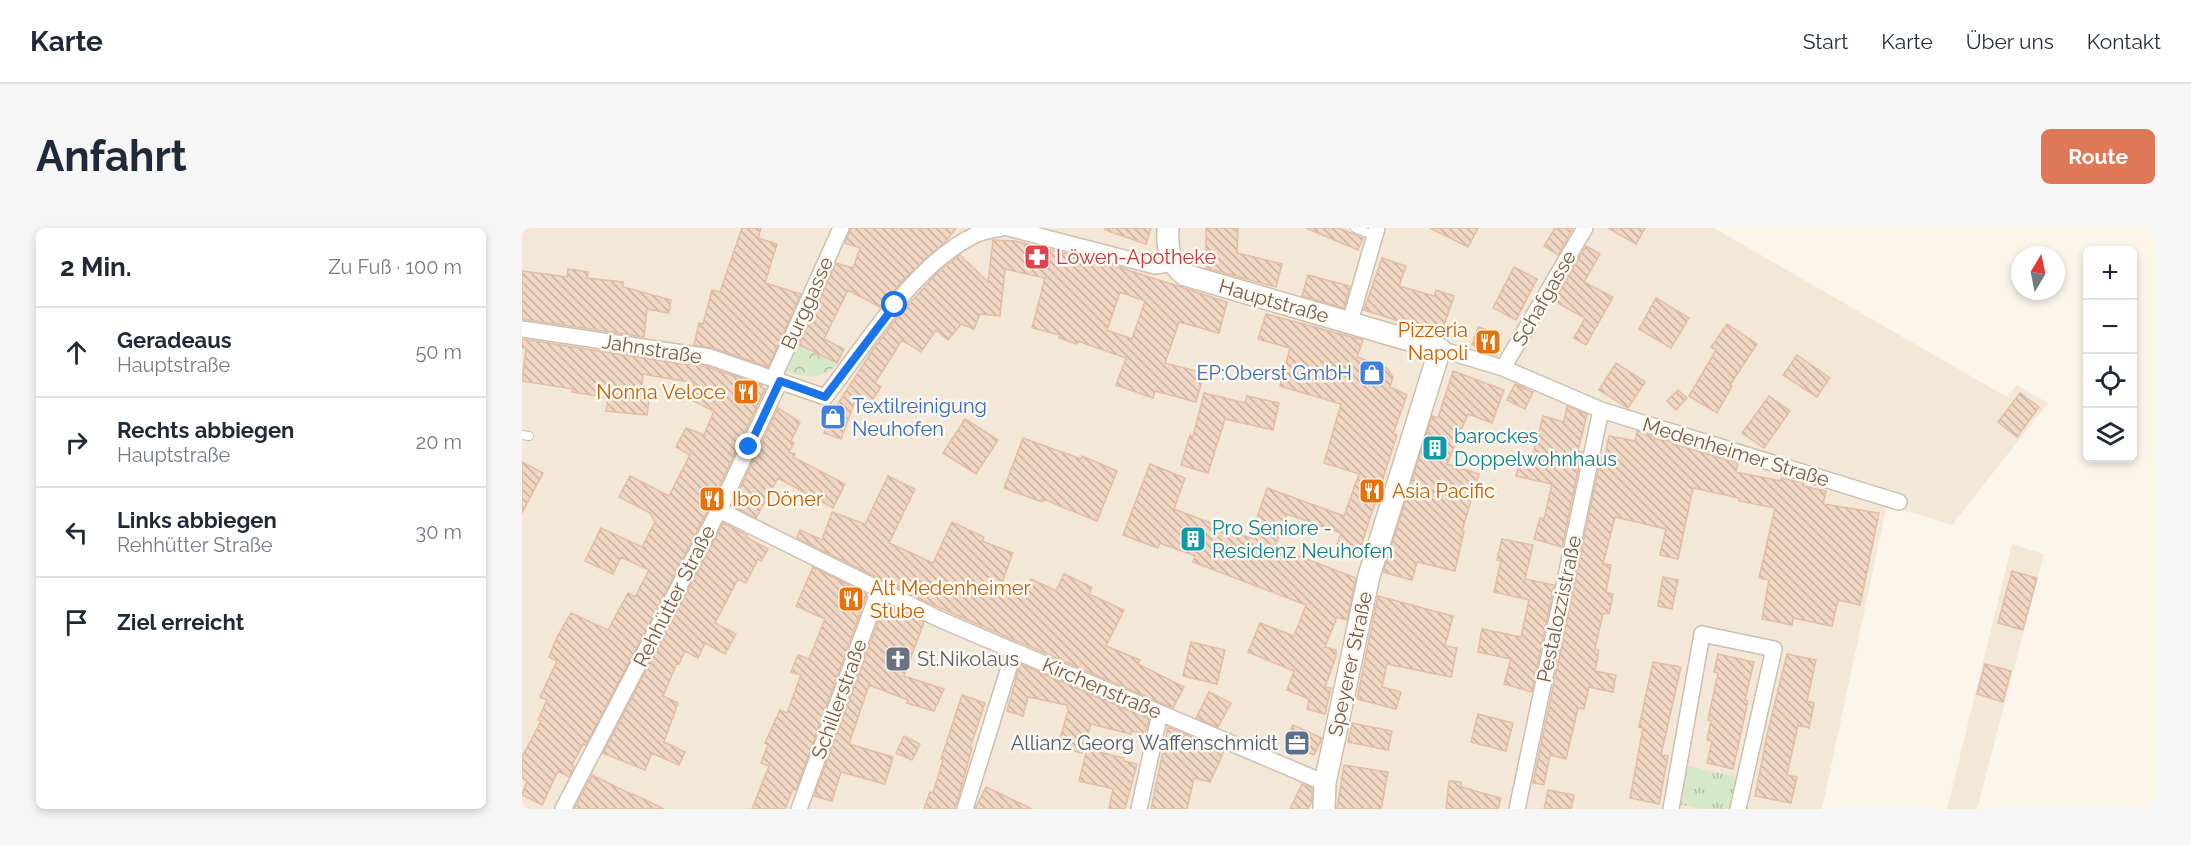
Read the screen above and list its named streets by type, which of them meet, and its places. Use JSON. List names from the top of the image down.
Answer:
{
  "streets": {
    "main road": ["Hauptstraße", "Speyerer Straße"],
    "street": [
      "Schafgasse",
      "Burggasse",
      "Jahnstraße",
      "Medenheimer Straße",
      "Rehhütter Straße",
      "Pestalozzistraße",
      "Kirchenstraße",
      "Schillerstraße"
    ]
  },
  "crossings": [
    ["Schafgasse", "Medenheimer Straße"],
    ["Hauptstraße", "Medenheimer Straße"],
    ["Hauptstraße", "Speyerer Straße"],
    ["Burggasse", "Jahnstraße"],
    ["Burggasse", "Rehhütter Straße"],
    ["Jahnstraße", "Rehhütter Straße"],
    ["Medenheimer Straße", "Pestalozzistraße"],
    ["Medenheimer Straße", "Speyerer Straße"],
    ["Rehhütter Straße", "Kirchenstraße"],
    ["Speyerer Straße", "Kirchenstraße"],
    ["Kirchenstraße", "Schillerstraße"]
  ],
  "places": {
    "pharmacy": ["Löwen-Apotheke"],
    "restaurant": [
      "Pizzeria Napoli",
      "Nonna Veloce",
      "Asia Pacific",
      "Ibo Döner",
      "Alt Medenheimer Stube"
    ],
    "shop": ["EP:Oberst GmbH", "Textilreinigung Neuhofen"],
    "building": ["barockes Doppelwohnhaus", "Pro Seniore - Residenz Neuhofen"],
    "church": ["St.Nikolaus"],
    "office": ["Allianz Georg Waffenschmidt"]
  },
  "north": "top",
  "page": {
    "header": "Karte",
    "nav": [
      "Start",
      "Karte",
      "Über uns",
      "Kontakt"
    ],
    "buttons": "Route",
    "title": "Anfahrt",
    "heading": ["2 Min.", "Zu Fuß · 100 m"],
    "map_buttons": ["+", "−"],
    "list": [
      ["Geradeaus", "Hauptstraße", "50 m"],
      ["Rechts abbiegen", "Hauptstraße", "20 m"],
      ["Links abbiegen", "Rehhütter Straße", "30 m"],
      "Ziel erreicht"
    ]
  }
}
